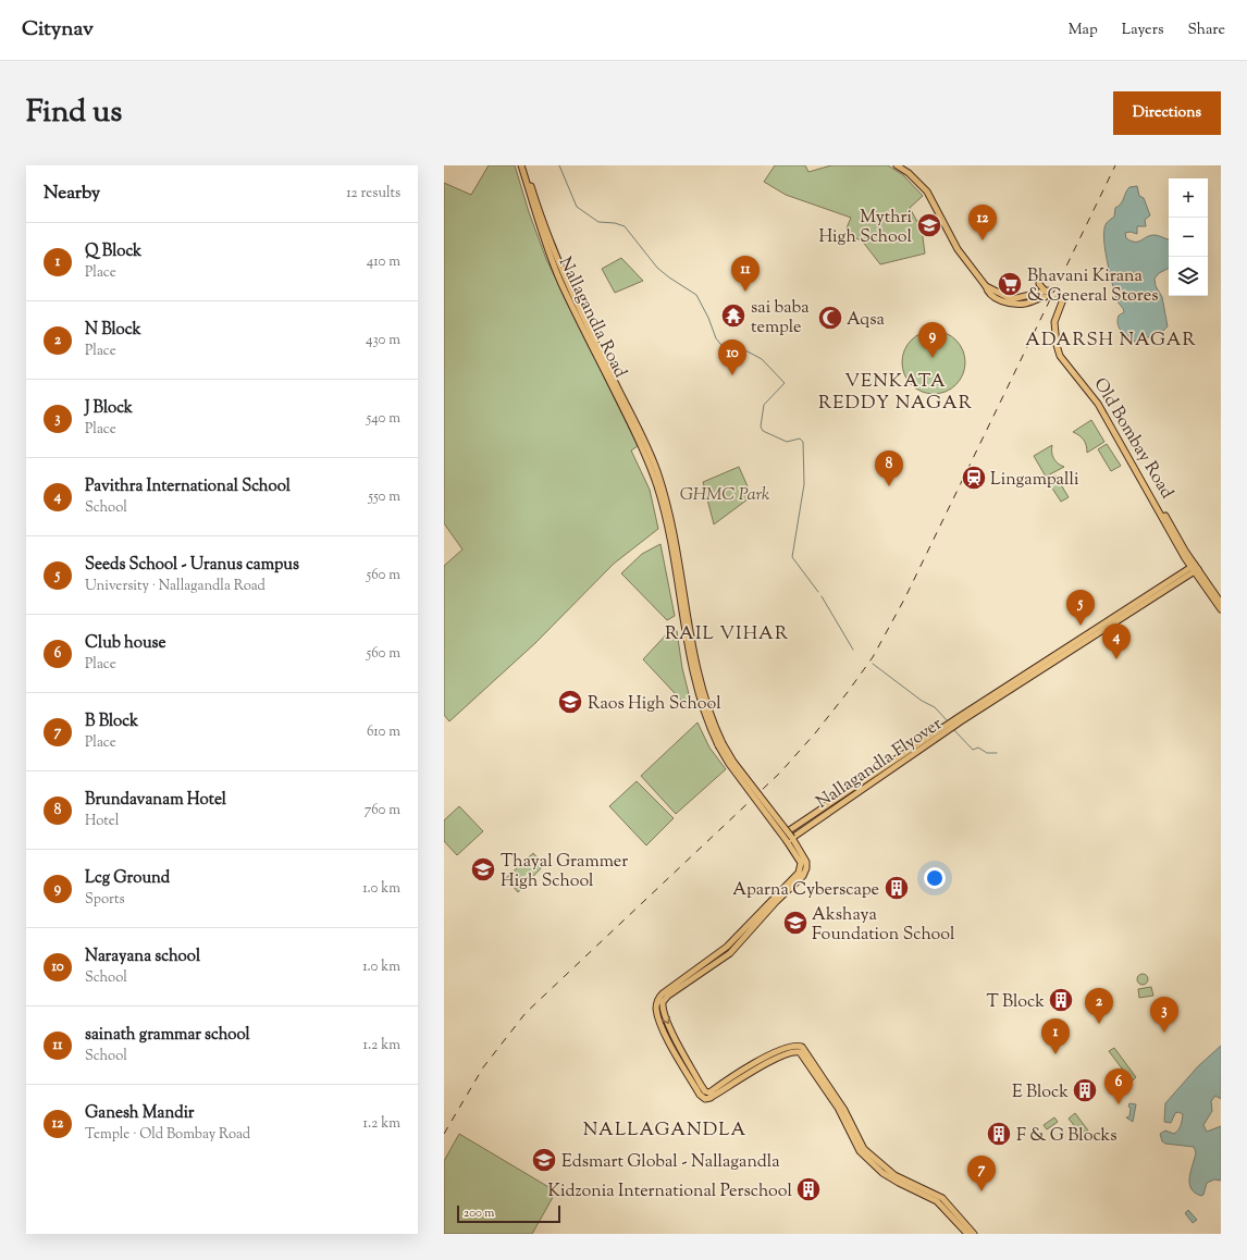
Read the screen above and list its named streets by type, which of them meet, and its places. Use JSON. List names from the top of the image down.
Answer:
{
  "streets": {
    "main road": ["Nallagandla Road", "Old Bombay Road", "Nallagandla Flyover"]
  },
  "districts": [
    "ADARSH NAGAR",
    "VENKATA REDDY NAGAR",
    "RAIL VIHAR",
    "NALLAGANDLA"
  ],
  "parks": ["GHMC Park"],
  "places": {
    "school or university": [
      "Mythri High School",
      "Raos High School",
      "Thayal Grammer High School",
      "Akshaya Foundation School",
      "Edsmart Global - Nallagandla"
    ],
    "supermarket": ["Bhavani Kirana & General Stores"],
    "temple": ["sai baba temple"],
    "mosque": ["Aqsa"],
    "station": ["Lingampalli"],
    "building": [
      "Aparna Cyberscape",
      "T Block",
      "E Block",
      "F & G Blocks",
      "Kidzonia International Perschool"
    ]
  },
  "scale_bar": "200 m",
  "page": {
    "header": "Citynav",
    "nav": ["Map", "Layers", "Share"],
    "title": "Find us",
    "buttons": "Directions",
    "heading": ["Nearby", "12 results"],
    "map_buttons": ["+", "−"],
    "pins": [
      "12",
      "11",
      "9",
      "10",
      "8",
      "5",
      "4",
      "2",
      "3",
      "1",
      "6",
      "7"
    ],
    "list": [
      {
        "mark": "1",
        "name": "Q Block",
        "note": "Place",
        "value": "410 m"
      },
      {
        "mark": "2",
        "name": "N Block",
        "note": "Place",
        "value": "430 m"
      },
      {
        "mark": "3",
        "name": "J Block",
        "note": "Place",
        "value": "540 m"
      },
      {
        "mark": "4",
        "name": "Pavithra International School",
        "note": "School",
        "value": "550 m"
      },
      {
        "mark": "5",
        "name": "Seeds School - Uranus campus",
        "note": "University · Nallagandla Road",
        "value": "560 m"
      },
      {
        "mark": "6",
        "name": "Club house",
        "note": "Place",
        "value": "560 m"
      },
      {
        "mark": "7",
        "name": "B Block",
        "note": "Place",
        "value": "610 m"
      },
      {
        "mark": "8",
        "name": "Brundavanam Hotel",
        "note": "Hotel",
        "value": "760 m"
      },
      {
        "mark": "9",
        "name": "Lcg Ground",
        "note": "Sports",
        "value": "1.0 km"
      },
      {
        "mark": "10",
        "name": "Narayana school",
        "note": "School",
        "value": "1.0 km"
      },
      {
        "mark": "11",
        "name": "sainath grammar school",
        "note": "School",
        "value": "1.2 km"
      },
      {
        "mark": "12",
        "name": "Ganesh Mandir",
        "note": "Temple · Old Bombay Road",
        "value": "1.2 km"
      }
    ],
    "scale": "200 m"
  }
}
